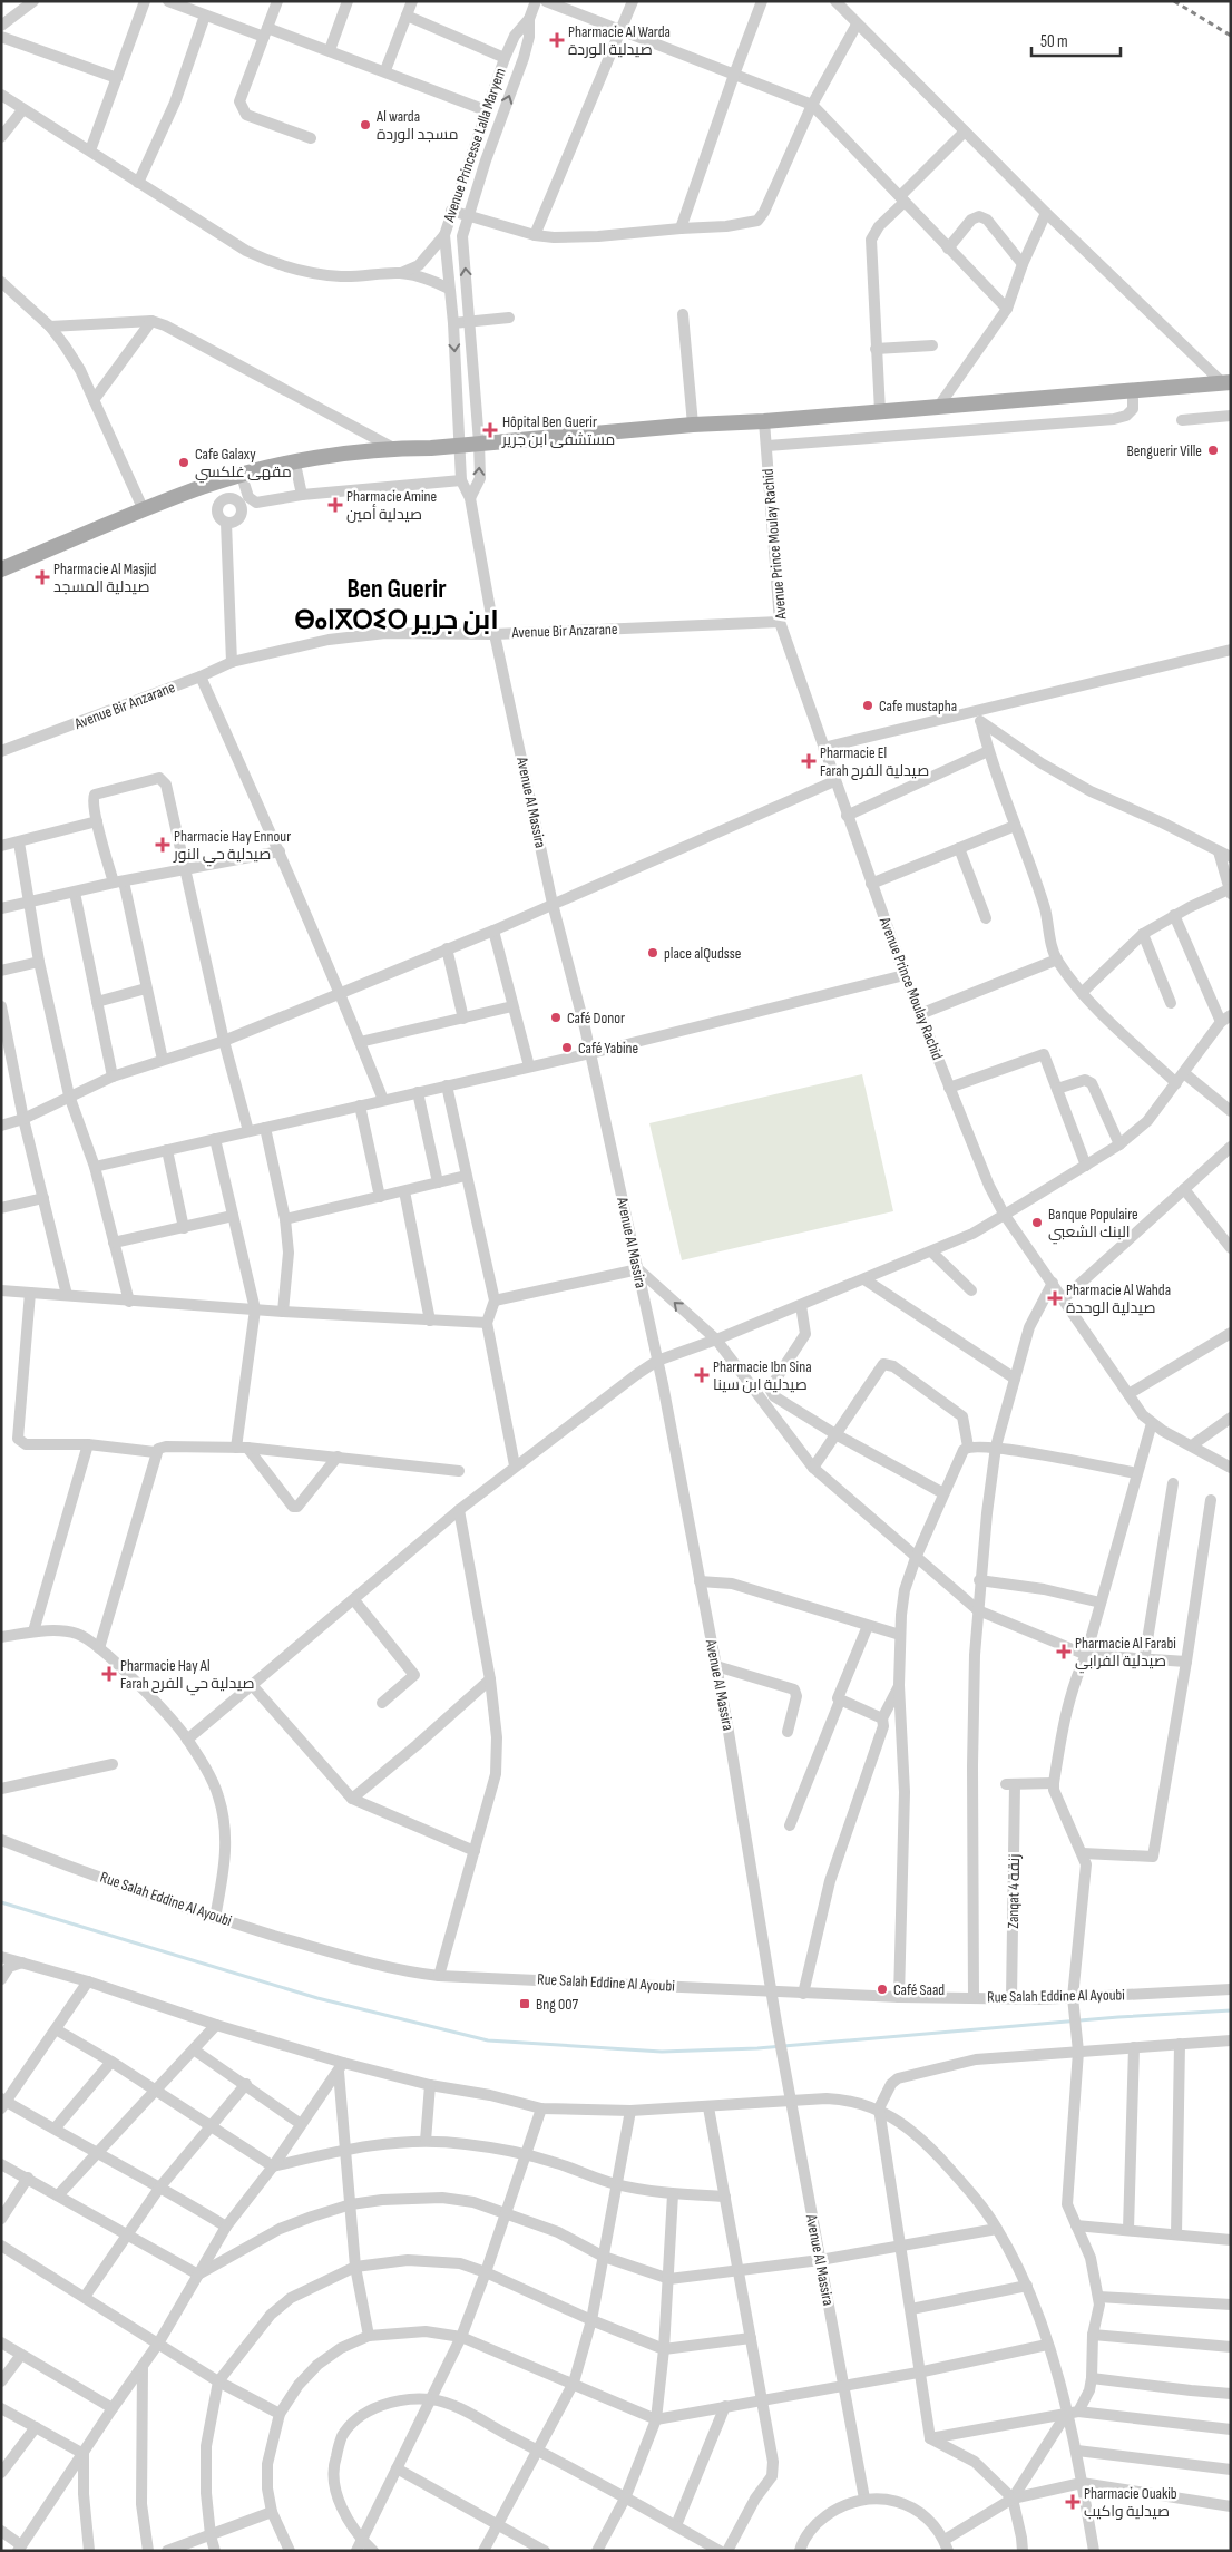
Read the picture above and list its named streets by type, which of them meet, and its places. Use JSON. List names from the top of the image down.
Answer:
{
  "streets": {
    "street": [
      "Avenue Princesse Lalla Maryem",
      "Avenue Prince Moulay Rachid",
      "Avenue Bir Anzarane",
      "Avenue Al Massira",
      "Zanqat 4 زنقة",
      "Rue Salah Eddine Al Ayoubi"
    ]
  },
  "crossings": [
    ["Avenue Princesse Lalla Maryem", "Avenue Al Massira"],
    ["Avenue Prince Moulay Rachid", "Avenue Bir Anzarane"],
    ["Avenue Bir Anzarane", "Avenue Al Massira"],
    ["Avenue Al Massira", "Rue Salah Eddine Al Ayoubi"],
    ["Zanqat 4 زنقة", "Rue Salah Eddine Al Ayoubi"]
  ],
  "districts": ["Ben Guerir ⴱⴰⵏⴳⵔⵉⵔ ابن جرير"],
  "places": {
    "health": [
      "Pharmacie Al Warda صيدلية الوردة",
      "Hôpital Ben Guerir مستشفى ابن جرير",
      "Pharmacie Amine صيدلية أمين",
      "Pharmacie Al Masjid صيدلية المسجد",
      "Pharmacie El Farah صيدلية الفرح",
      "Pharmacie Hay Ennour صيدلية حي النور",
      "Pharmacie Al Wahda صيدلية الوحدة",
      "Pharmacie Ibn Sina صيدلية ابن سينا",
      "Pharmacie Al Farabi صيدلية الفرابي",
      "Pharmacie Hay Al Farah صيدلية حي الفرح",
      "Pharmacie Ouakib صيدلية واكيب"
    ],
    "other": [
      "Al warda مسجد الوردة",
      "Benguerir Ville",
      "Cafe Galaxy مقهى غلكسي",
      "Cafe mustapha",
      "place alQudsse",
      "Café Donor",
      "Café Yabine",
      "Banque Populaire البنك الشعبي",
      "Café Saad"
    ],
    "transit": ["Bng 007"]
  },
  "scale_bar": "50 m"
}
